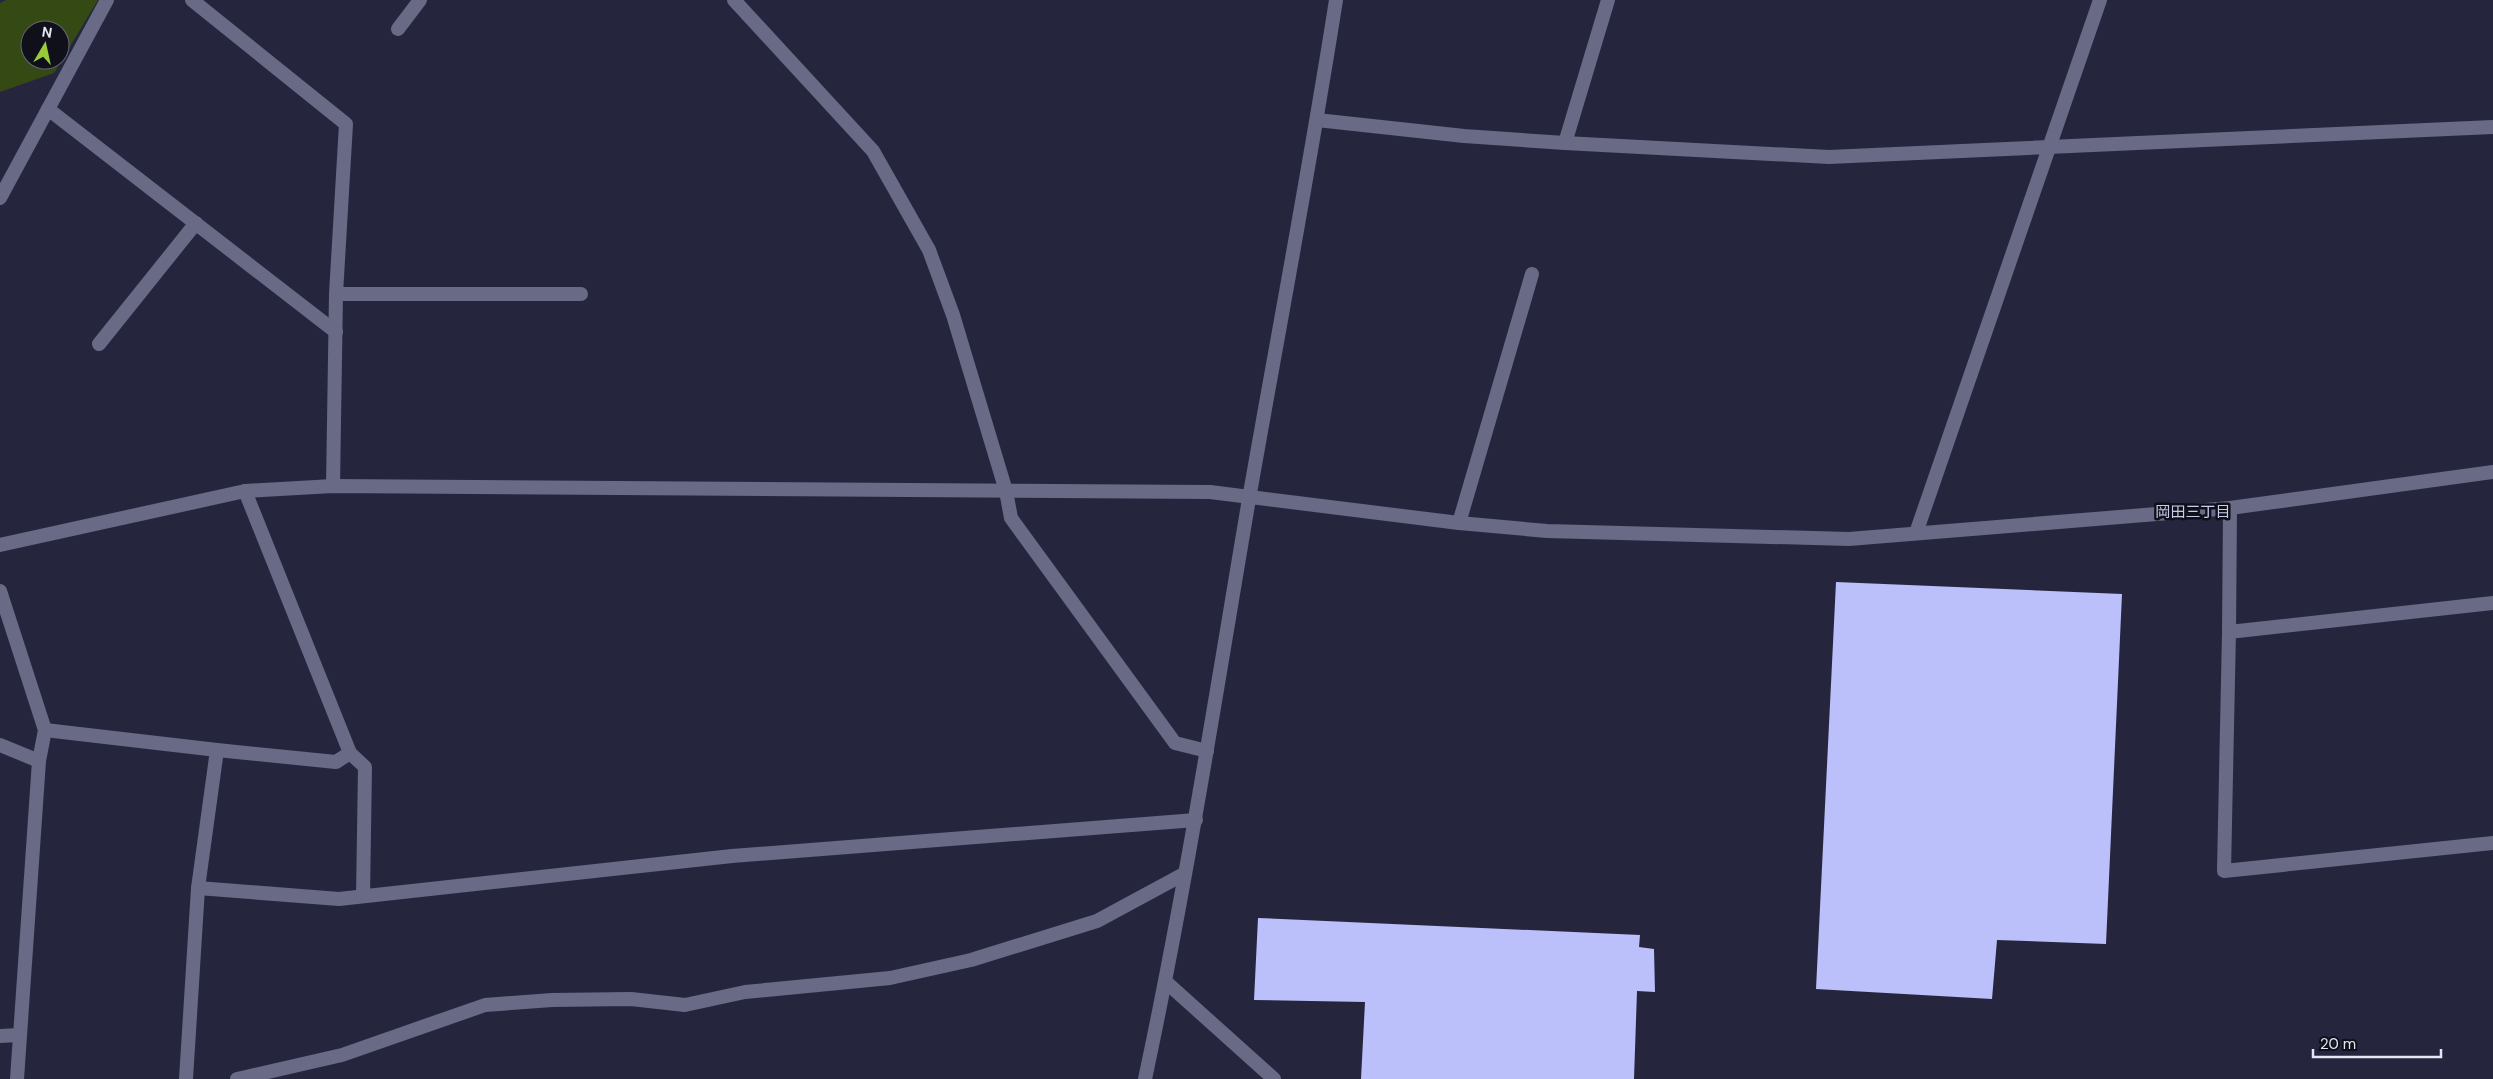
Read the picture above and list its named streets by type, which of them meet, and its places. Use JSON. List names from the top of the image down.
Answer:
{
  "districts": ["岡田三丁目"],
  "scale_bar": "20 m",
  "north": "top"
}
